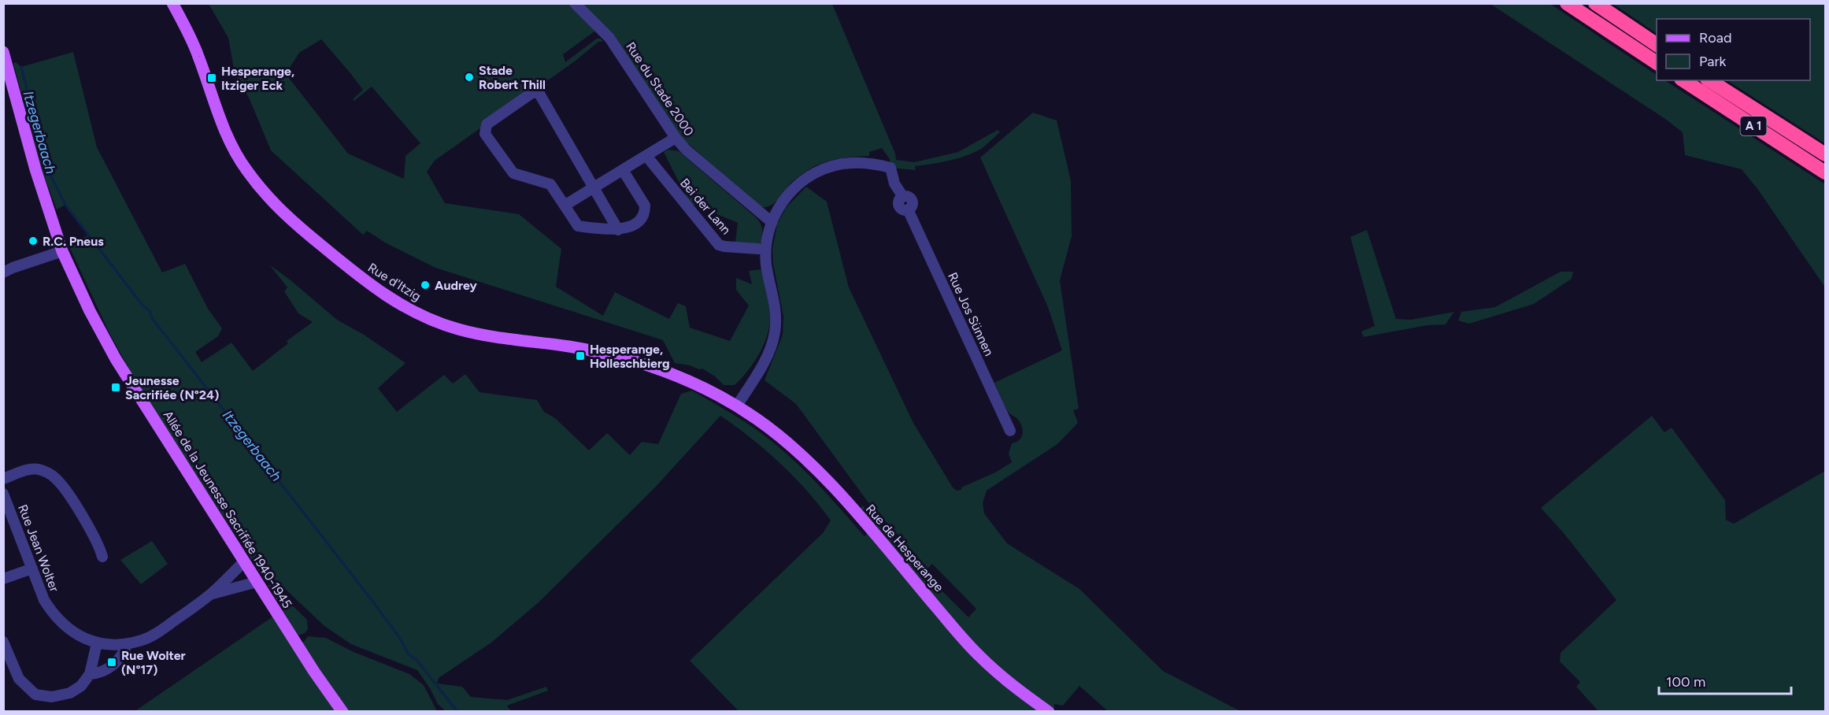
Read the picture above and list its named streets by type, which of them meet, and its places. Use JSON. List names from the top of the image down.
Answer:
{
  "streets": {
    "highway": ["A 1"],
    "main road": ["Rue d'Itzig", "Allée de la Jeunesse Sacrifiée 1940-1945", "Rue de Hesperange"],
    "street": [
      "Rue du Stade 2000",
      "Bei der Lann",
      "Rue Jos Sünnen",
      "Rue Jean Wolter"
    ]
  },
  "crossings": [
    ["Rue du Stade 2000", "Rue Jos Sünnen"],
    ["Rue d'Itzig", "Rue de Hesperange"],
    ["Allée de la Jeunesse Sacrifiée 1940-1945", "Rue Jean Wolter"]
  ],
  "water": ["Itzegerbaach"],
  "places": {
    "other": ["Stade Robert Thill", "R.C. Pneus", "Audrey"],
    "transit": [
      "Hesperange, Itziger Eck",
      "Hesperange, Holleschbierg",
      "Jeunesse Sacrifiée (N°24)",
      "Rue Wolter (N°17)"
    ]
  },
  "legend": ["Road", "Park"],
  "scale_bar": "100 m"
}
